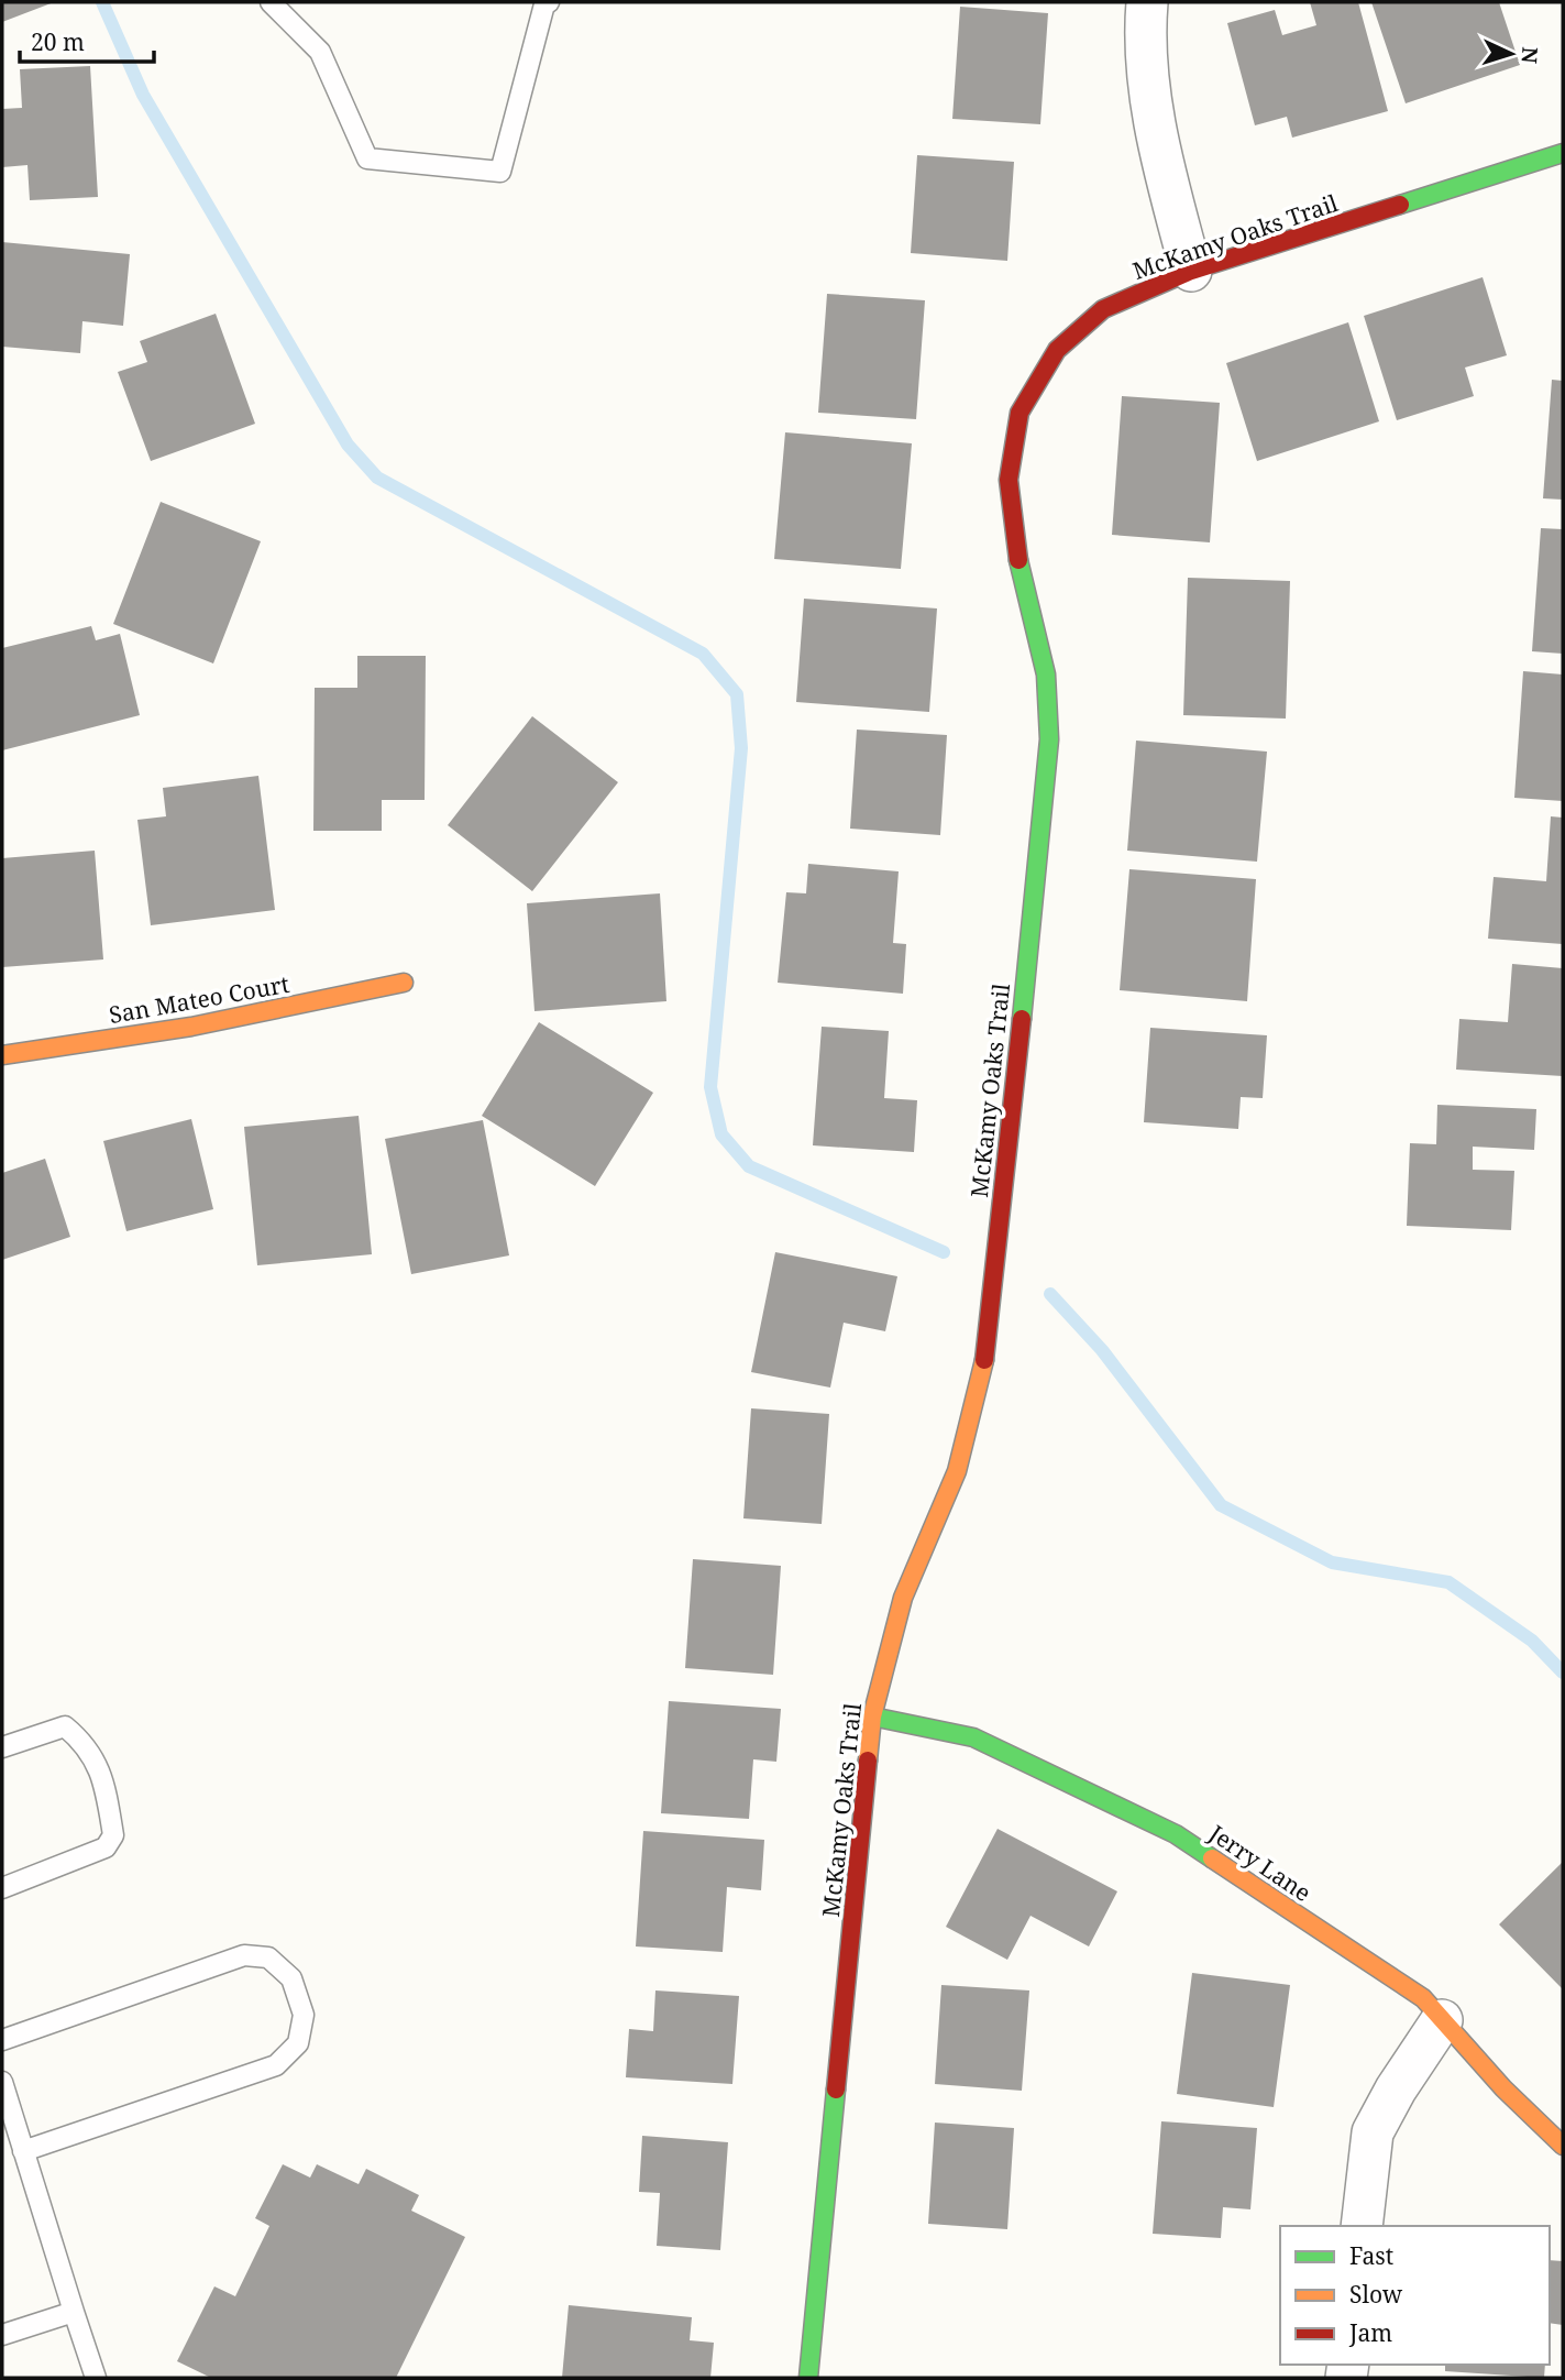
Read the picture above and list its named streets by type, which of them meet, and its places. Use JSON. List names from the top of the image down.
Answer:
{
  "streets": {
    "street": ["McKamy Oaks Trail", "San Mateo Court", "Jerry Lane"]
  },
  "crossings": [
    ["McKamy Oaks Trail", "Jerry Lane"]
  ],
  "legend": ["Fast", "Slow", "Jam"],
  "scale_bar": "20 m",
  "north": "right"
}
